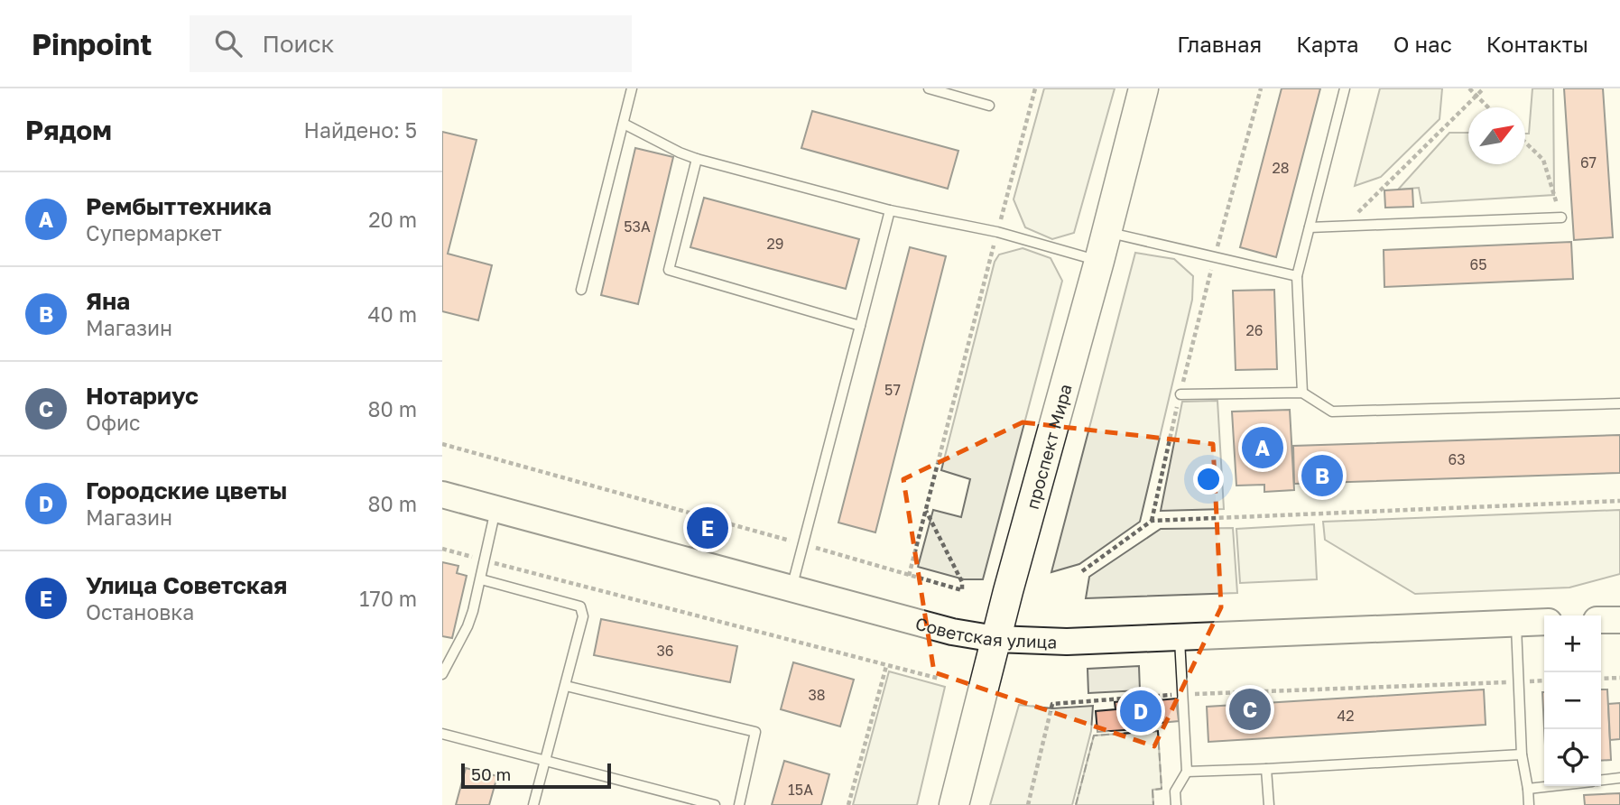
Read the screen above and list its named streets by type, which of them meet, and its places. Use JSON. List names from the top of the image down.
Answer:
{
  "streets": {
    "main road": ["проспект Мира", "Советская улица"]
  },
  "crossings": [
    ["проспект Мира", "Советская улица"]
  ],
  "house_numbers": [
    "67",
    "28",
    "53А",
    "29",
    "65",
    "26",
    "57",
    "63",
    "36",
    "38",
    "42",
    "15А"
  ],
  "scale_bar": "50 m",
  "north": "top right",
  "page": {
    "header": "Pinpoint",
    "search": "Поиск",
    "nav": [
      "Главная",
      "Карта",
      "О нас",
      "Контакты"
    ],
    "heading": ["Рядом", "Найдено: 5"],
    "list": [
      {
        "mark": "A",
        "name": "Рембыттехника",
        "note": "Супермаркет",
        "value": "20 m"
      },
      {
        "mark": "B",
        "name": "Яна",
        "note": "Магазин",
        "value": "40 m"
      },
      {
        "mark": "C",
        "name": "Нотариус",
        "note": "Офис",
        "value": "80 m"
      },
      {
        "mark": "D",
        "name": "Городские цветы",
        "note": "Магазин",
        "value": "80 m"
      },
      {
        "mark": "E",
        "name": "Улица Советская",
        "note": "Остановка",
        "value": "170 m"
      }
    ],
    "pins": [
      "A",
      "B",
      "E",
      "C",
      "D"
    ],
    "map_buttons": ["+", "−"],
    "scale": "50 m"
  }
}
